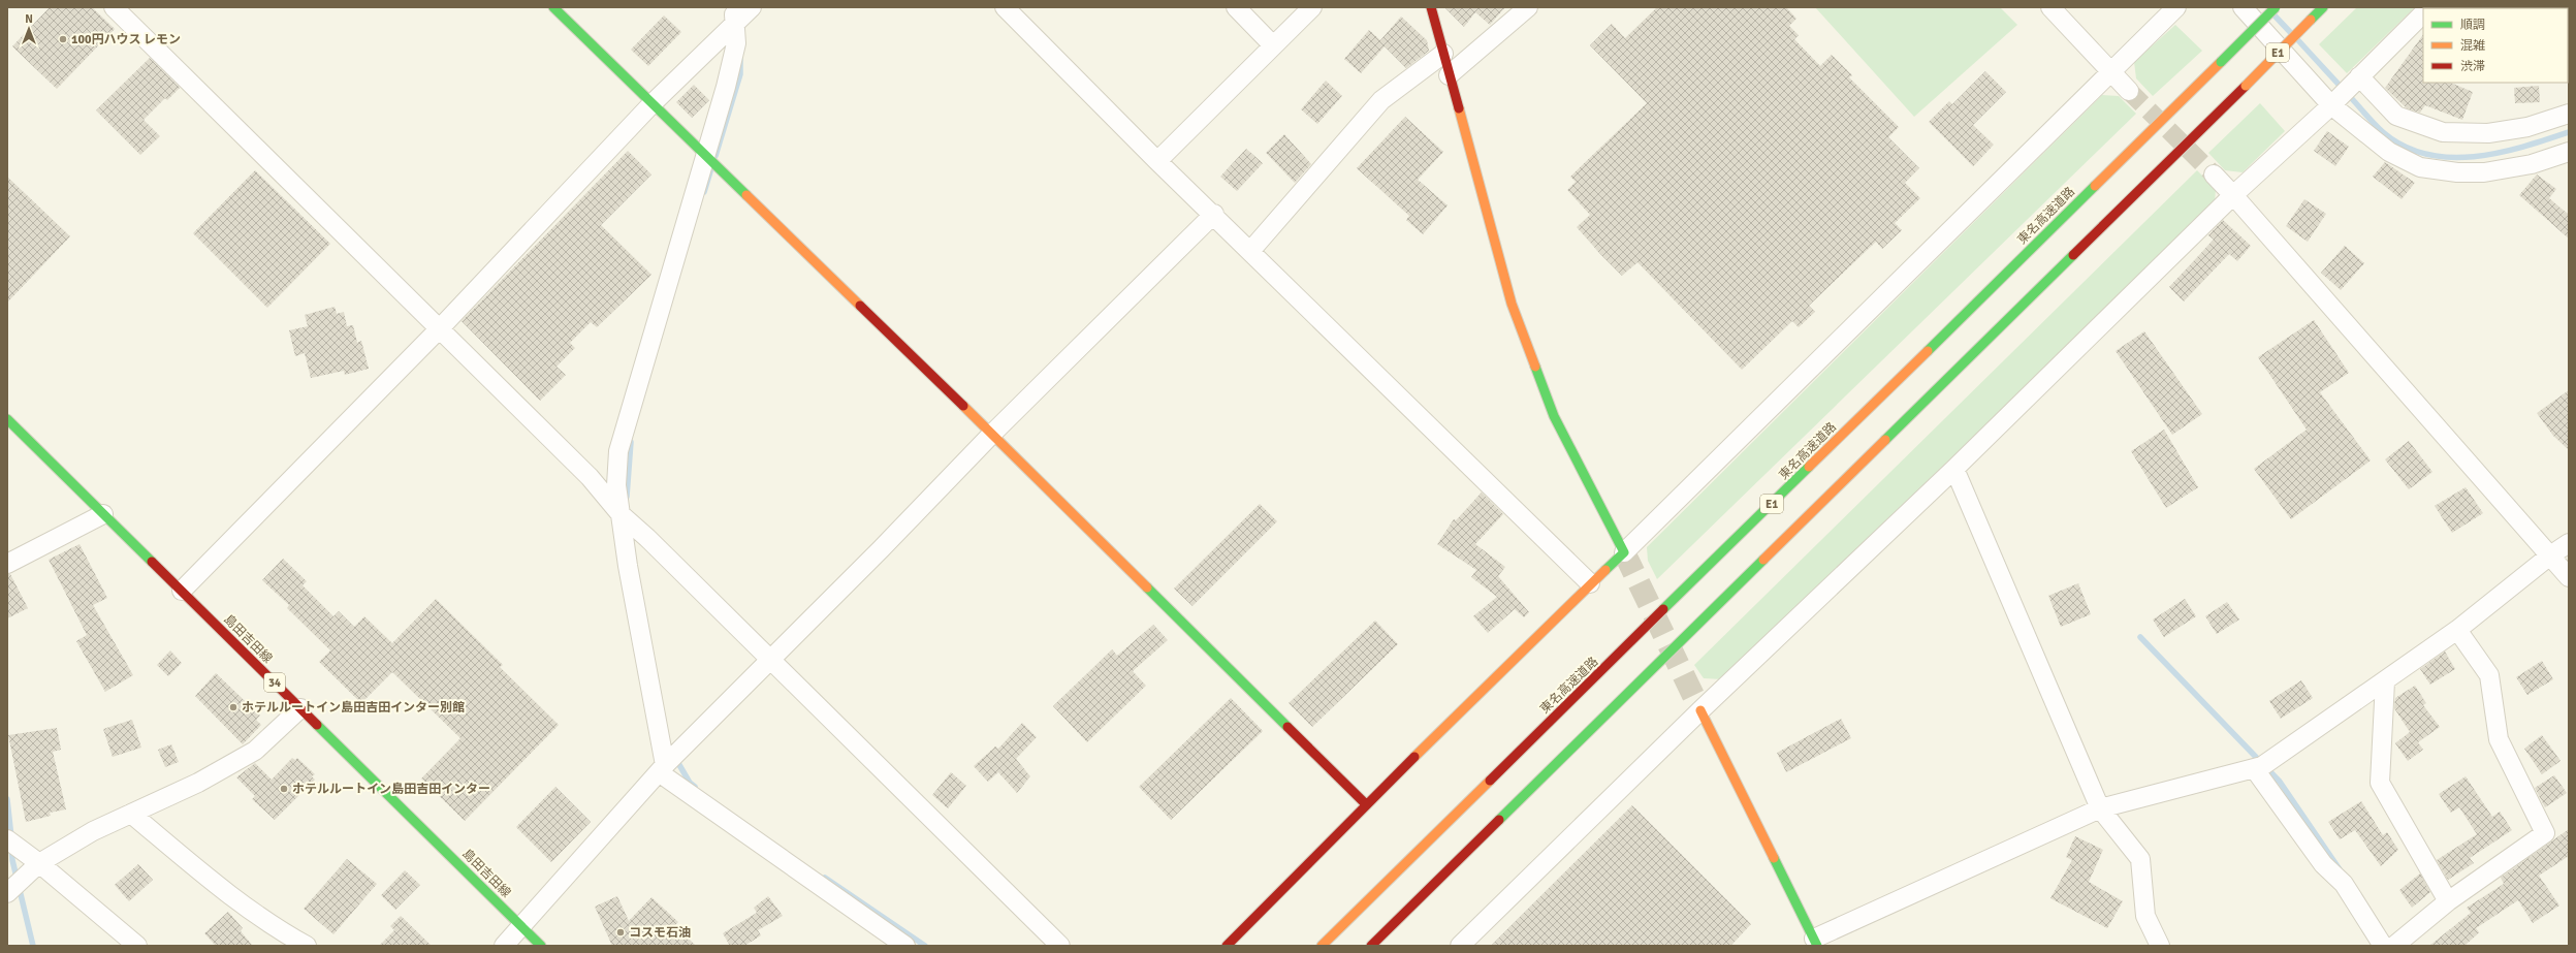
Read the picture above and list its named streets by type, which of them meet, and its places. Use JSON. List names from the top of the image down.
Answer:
{
  "streets": {
    "main road": [
      "E1",
      "東名高速道路",
      "島田吉田線",
      "34"
    ]
  },
  "places": [
    "100円ハウス レモン",
    "ホテルルートイン島田吉田インター別館",
    "ホテルルートイン島田吉田インター",
    "コスモ石油"
  ],
  "legend": ["順調", "混雑", "渋滞"],
  "north": "top"
}
